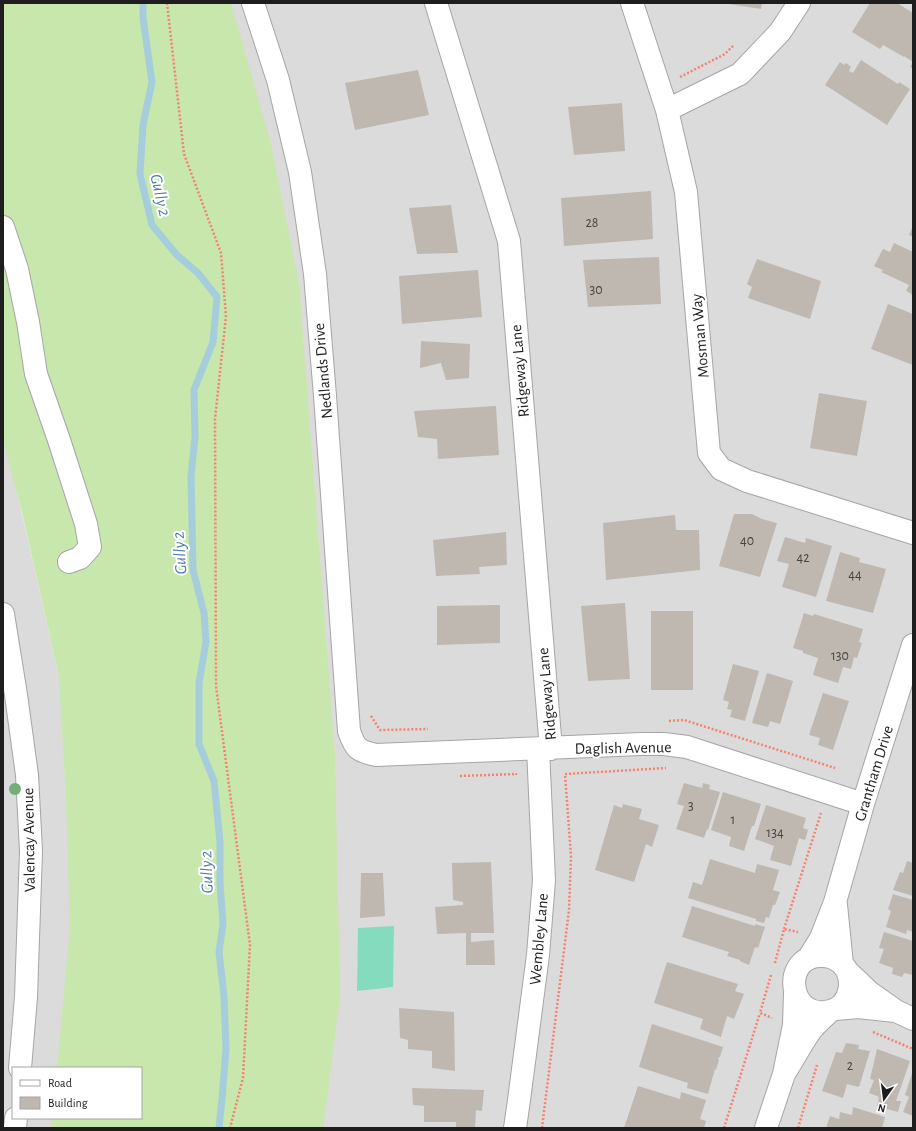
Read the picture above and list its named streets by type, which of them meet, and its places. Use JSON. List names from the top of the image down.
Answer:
{
  "streets": {
    "street": [
      "Mosman Way",
      "Nedlands Drive",
      "Ridgeway Lane",
      "Daglish Avenue",
      "Grantham Drive",
      "Valencay Avenue",
      "Wembley Lane"
    ]
  },
  "crossings": [
    ["Nedlands Drive", "Daglish Avenue"],
    ["Ridgeway Lane", "Daglish Avenue"],
    ["Ridgeway Lane", "Wembley Lane"],
    ["Daglish Avenue", "Grantham Drive"],
    ["Daglish Avenue", "Wembley Lane"]
  ],
  "water": ["Gully 2"],
  "house_numbers": [
    "28",
    "30",
    "40",
    "42",
    "44",
    "130",
    "3",
    "1",
    "134",
    "2"
  ],
  "legend": ["Road", "Building"],
  "north": "bottom"
}
